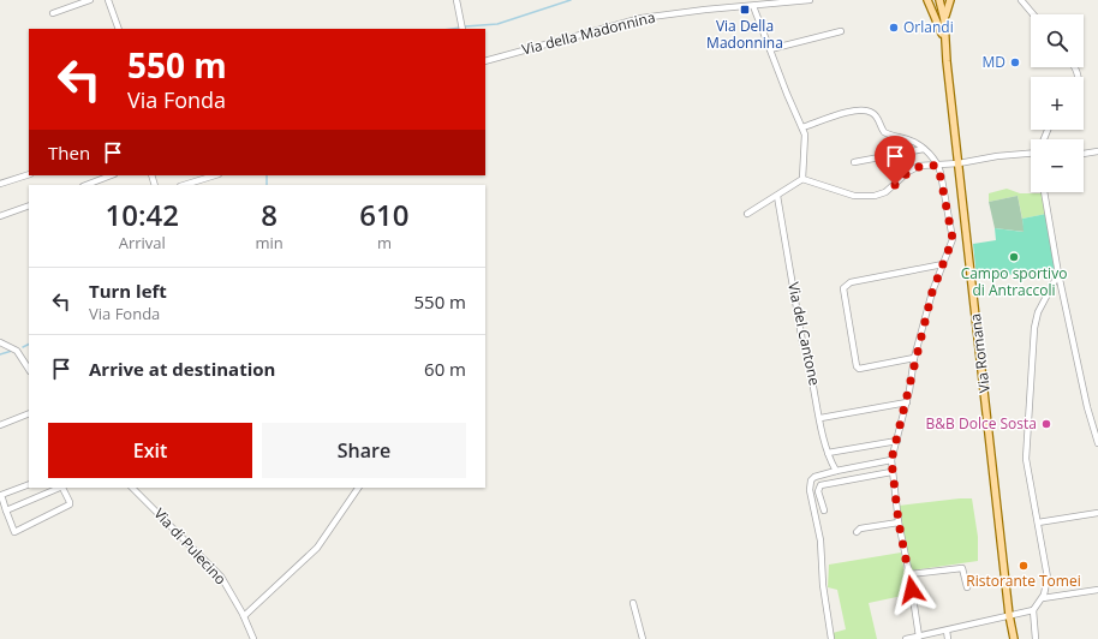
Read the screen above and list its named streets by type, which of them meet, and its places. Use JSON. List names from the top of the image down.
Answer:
{
  "streets": {
    "main road": ["Via Romana"],
    "street": ["Via della Madonnina", "Via del Cantone", "Via di Pulecino"]
  },
  "places": {
    "transit": ["Via Della Madonnina"],
    "other": [
      "Orlandi",
      "MD",
      "Campo sportivo di Antraccoli",
      "B&B Dolce Sosta",
      "Ristorante Tomei"
    ]
  },
  "page": {
    "map_buttons": ["+", "−"],
    "turn": ["550 m", "Via Fonda"],
    "then": "Then",
    "eta": [
      "10:42",
      "Arrival",
      "8",
      "min",
      "610",
      "m"
    ],
    "list": [
      {
        "name": "Turn left",
        "note": "Via Fonda",
        "value": "550 m"
      },
      {
        "name": "Arrive at destination",
        "value": "60 m"
      }
    ],
    "buttons": ["Exit", "Share"]
  }
}
